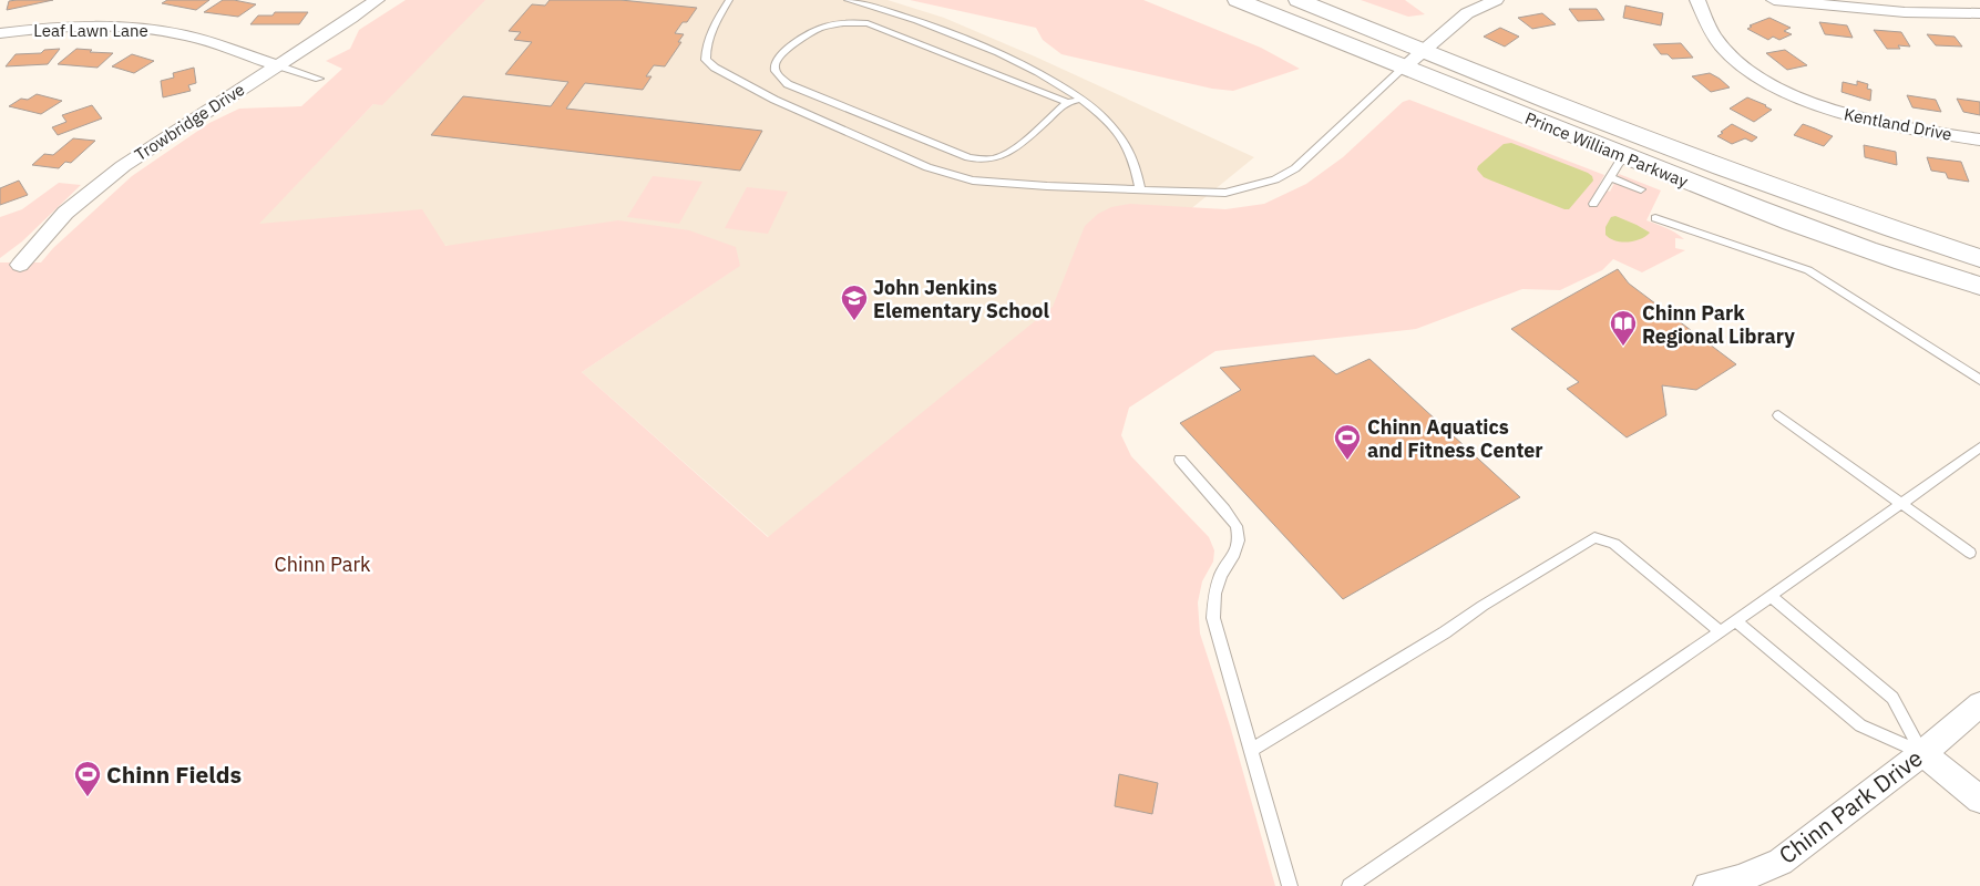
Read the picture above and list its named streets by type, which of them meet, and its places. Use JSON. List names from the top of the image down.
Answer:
{
  "streets": {
    "highway": ["Prince William Parkway"],
    "street": [
      "Leaf Lawn Lane",
      "Trowbridge Drive",
      "Kentland Drive",
      "Chinn Park Drive"
    ]
  },
  "crossings": [
    ["Leaf Lawn Lane", "Trowbridge Drive"]
  ],
  "parks": ["Chinn Park"],
  "places": {
    "school or university": ["John Jenkins Elementary School"],
    "library": ["Chinn Park Regional Library"],
    "sports": ["Chinn Aquatics and Fitness Center", "Chinn Fields"]
  }
}
